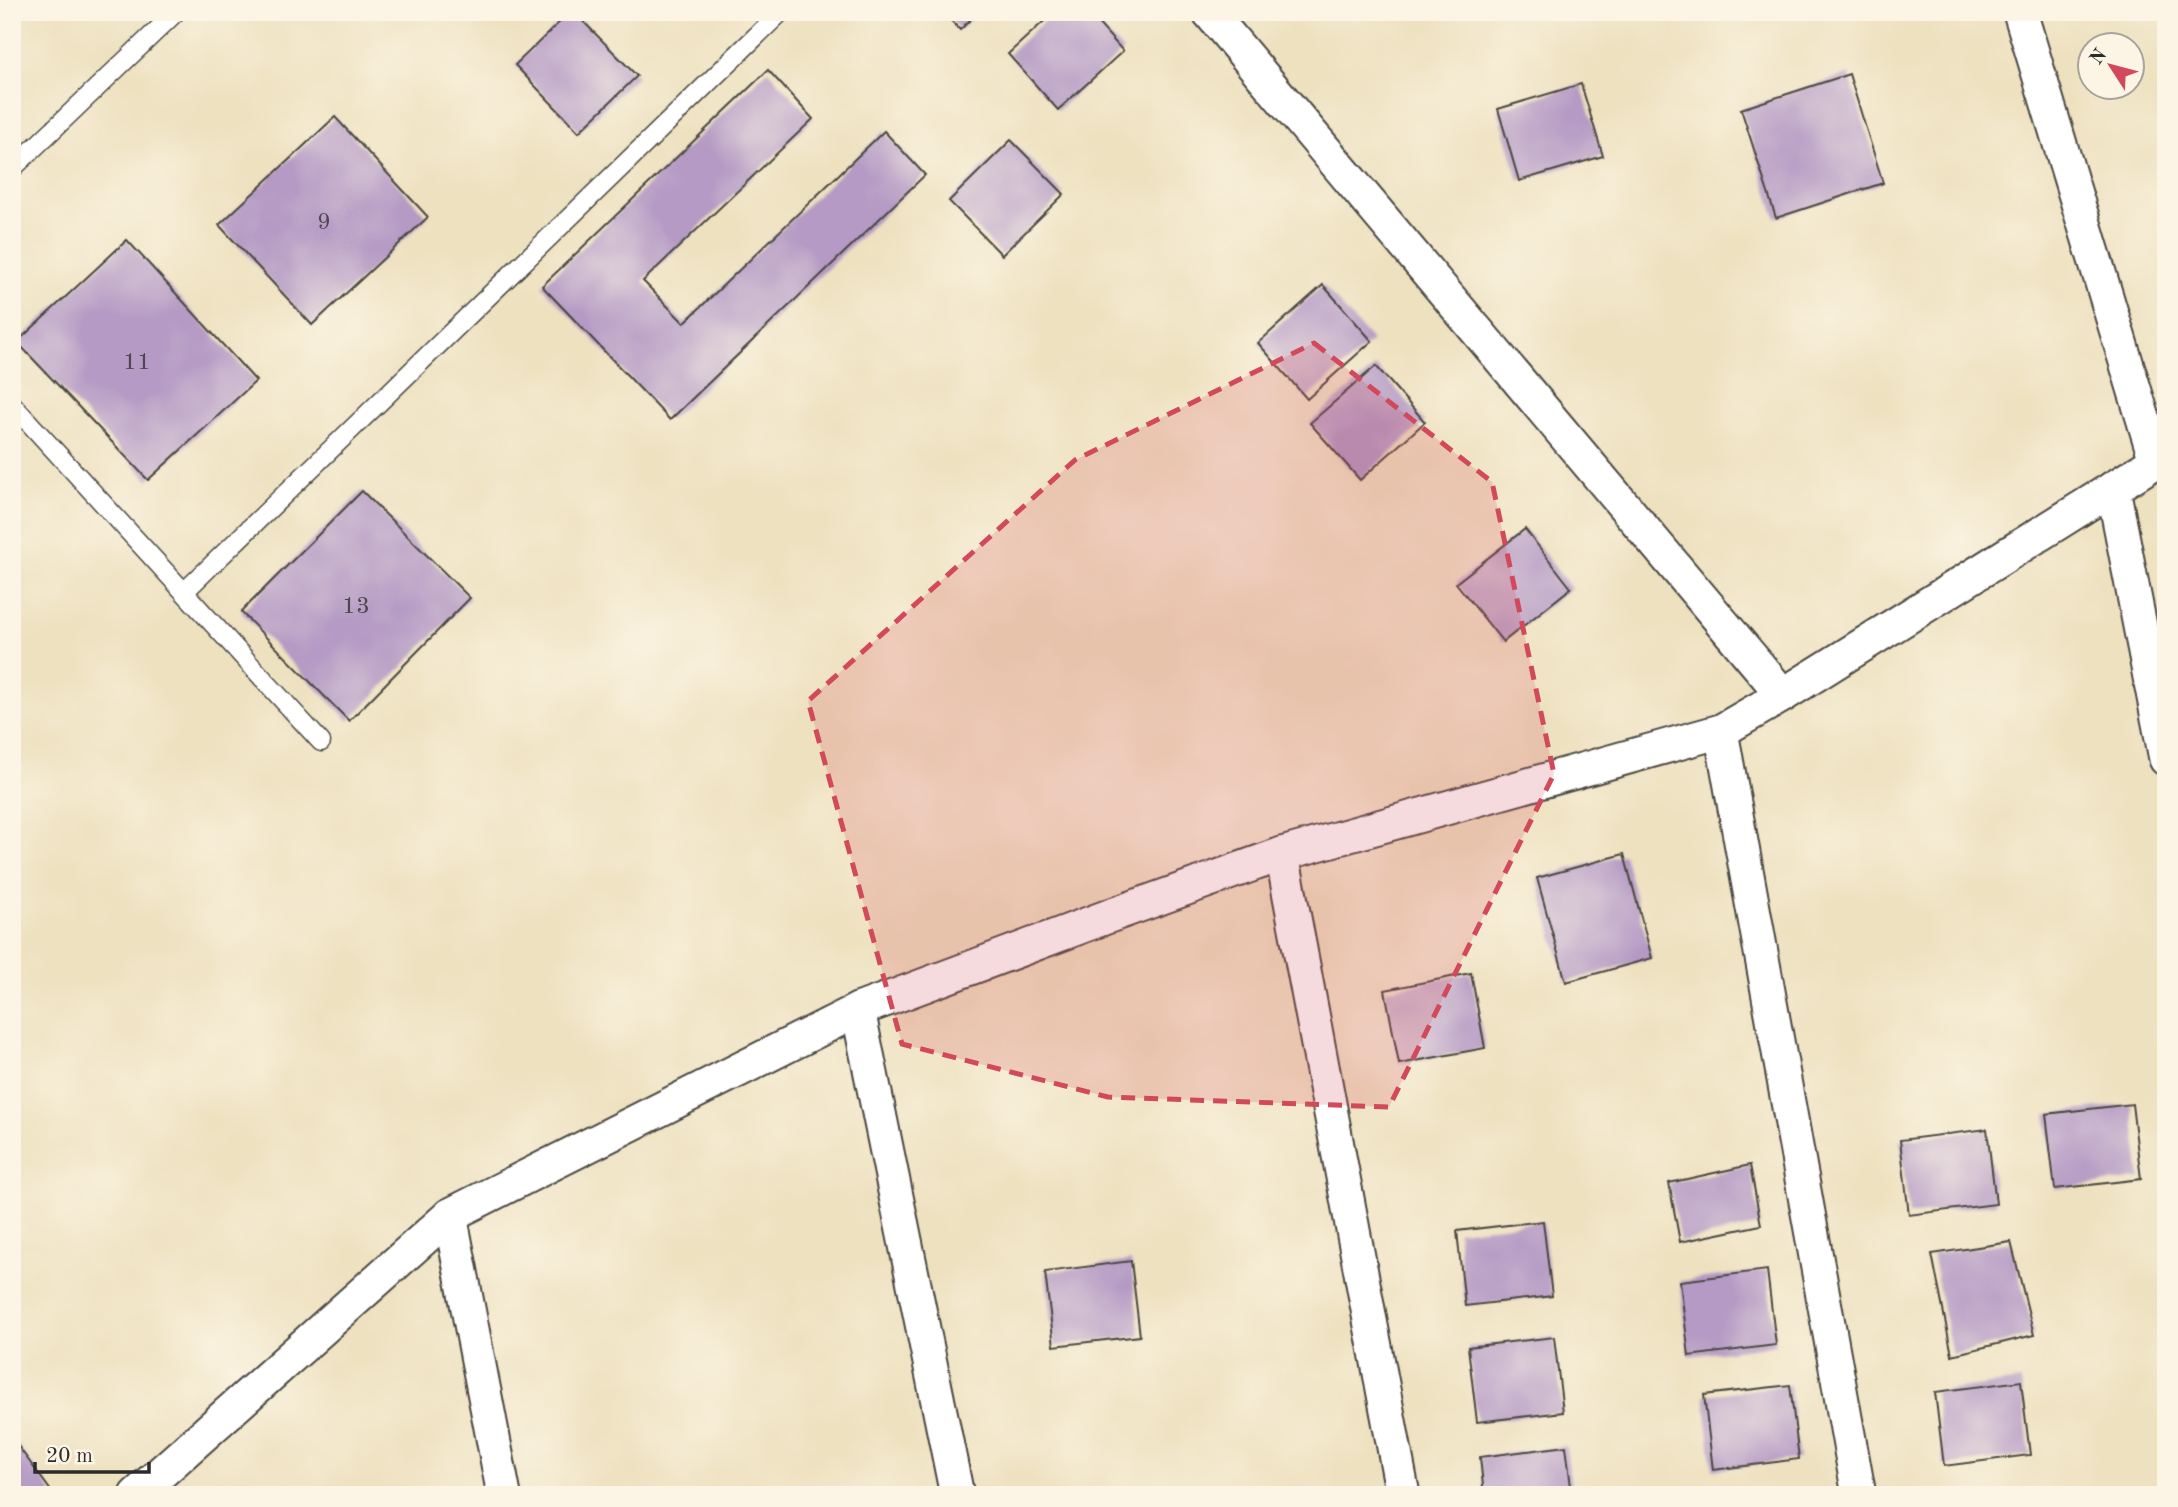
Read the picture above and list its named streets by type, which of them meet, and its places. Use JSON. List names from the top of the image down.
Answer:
{
  "house_numbers": ["9", "11", "13"],
  "scale_bar": "20 m",
  "north": "top left"
}
